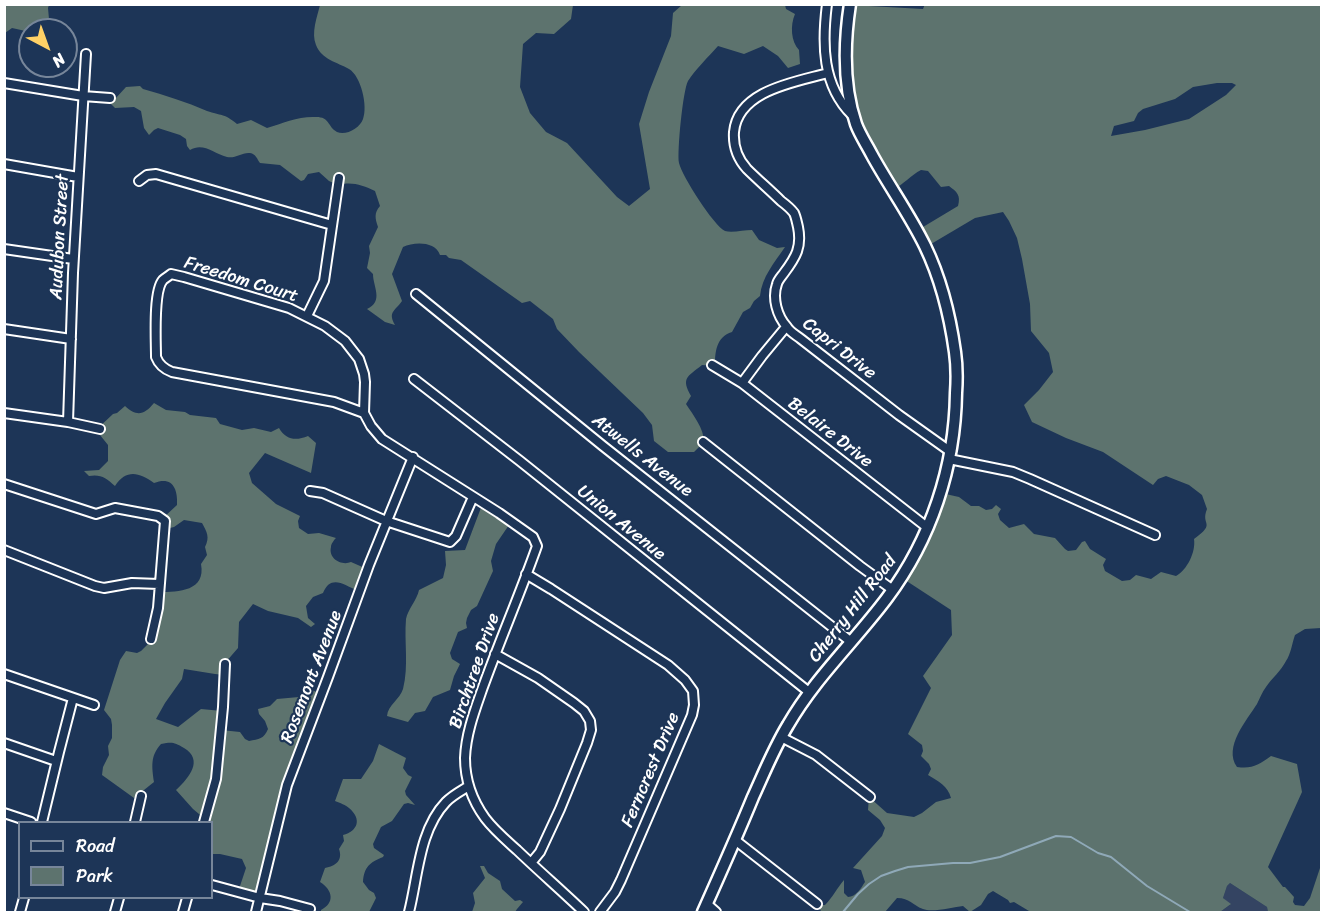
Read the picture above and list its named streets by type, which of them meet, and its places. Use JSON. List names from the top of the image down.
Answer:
{
  "streets": {
    "main road": ["Cherry Hill Road"],
    "street": [
      "Audubon Street",
      "Freedom Court",
      "Capri Drive",
      "Belaire Drive",
      "Atwells Avenue",
      "Union Avenue",
      "Birchtree Drive",
      "Rosemont Avenue",
      "Ferncrest Drive"
    ]
  },
  "crossings": [
    ["Capri Drive", "Cherry Hill Road"],
    ["Belaire Drive", "Cherry Hill Road"],
    ["Atwells Avenue", "Cherry Hill Road"],
    ["Union Avenue", "Cherry Hill Road"],
    ["Birchtree Drive", "Ferncrest Drive"]
  ],
  "legend": ["Road", "Park"],
  "north": "bottom right"
}
